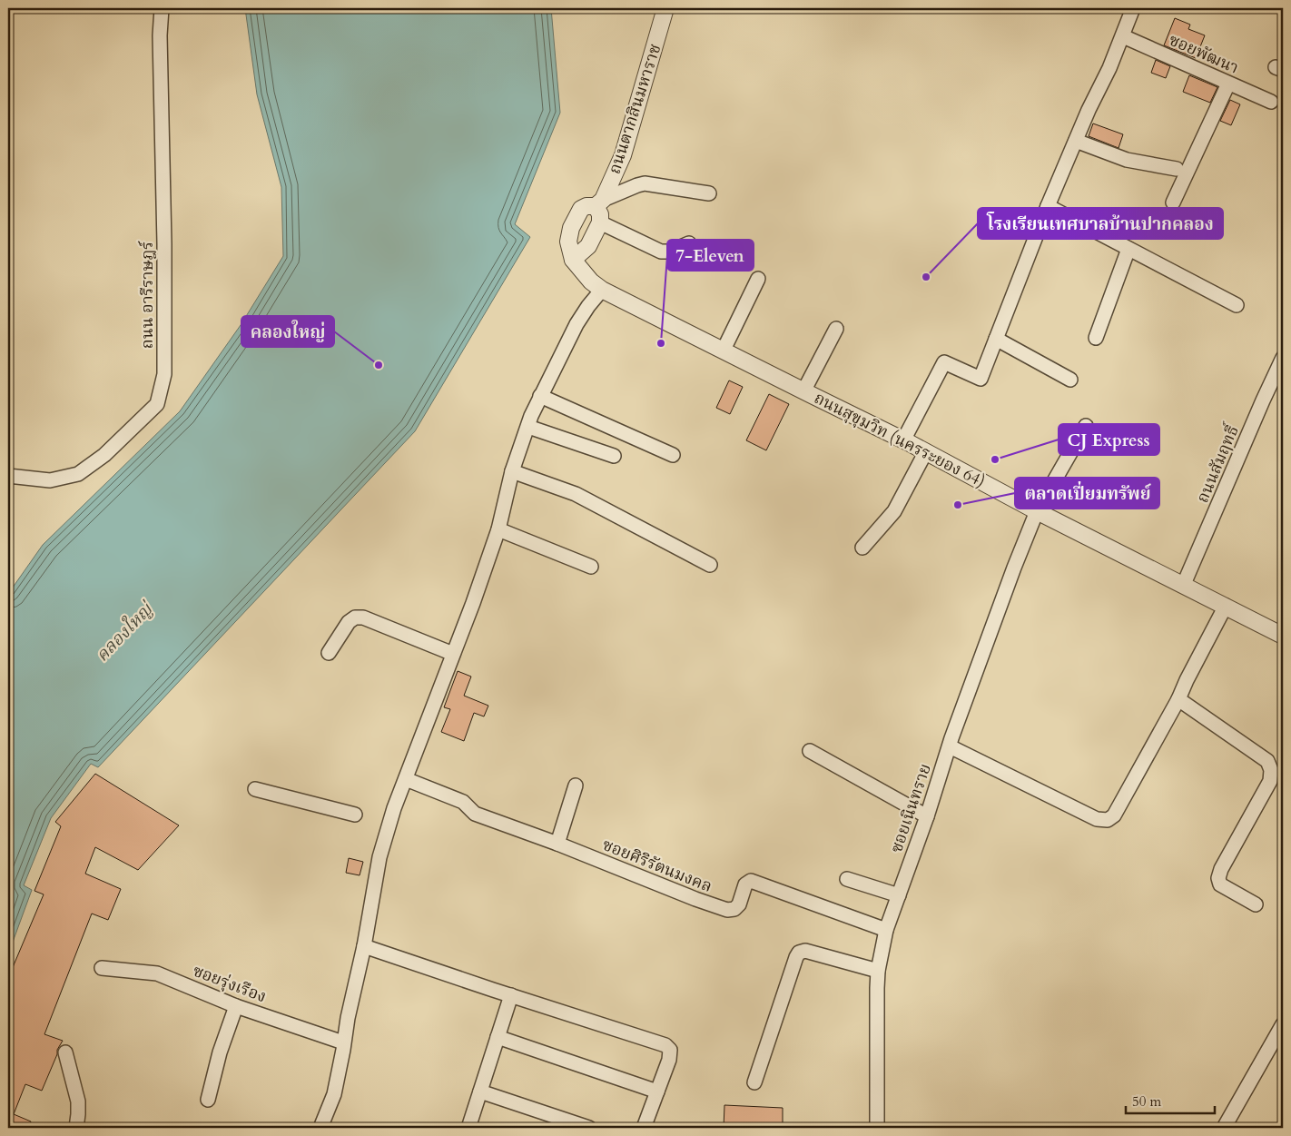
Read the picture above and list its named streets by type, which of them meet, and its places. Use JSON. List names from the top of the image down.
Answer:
{
  "streets": {
    "street": [
      "ซอยพัฒนา",
      "ถนนตากสินมหาราช",
      "ถนน อารีราษฎร์",
      "ถนนสุขุมวิท (นครระยอง 64)",
      "ถนนสัมฤทธิ์",
      "ซอยเนินทราย",
      "ซอยศิริรัตนมงคล",
      "ซอยรุ่งเรือง"
    ]
  },
  "crossings": [
    ["ถนนสุขุมวิท (นครระยอง 64)", "ถนนสัมฤทธิ์"],
    ["ถนนสุขุมวิท (นครระยอง 64)", "ซอยเนินทราย"],
    ["ซอยเนินทราย", "ซอยศิริรัตนมงคล"]
  ],
  "water": ["คลองใหญ่"],
  "places": [
    "โรงเรียนเทศบาลบ้านปากคลอง",
    "7-Eleven",
    "คลองใหญ่",
    "CJ Express",
    "ตลาดเปี่ยมทรัพย์"
  ],
  "scale_bar": "50 m"
}
